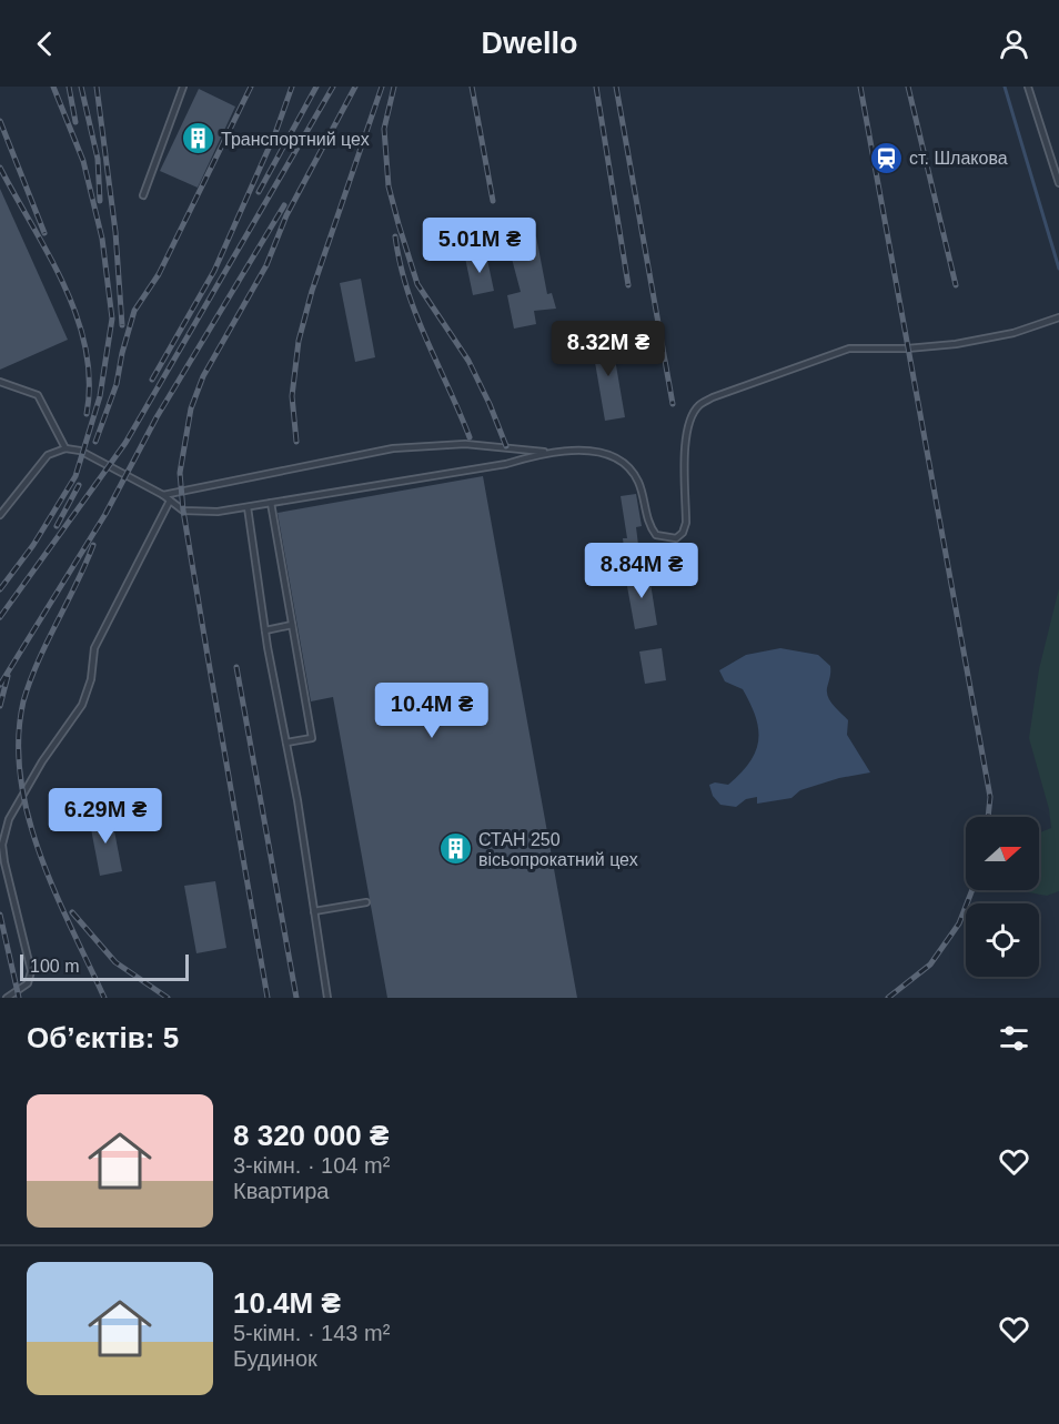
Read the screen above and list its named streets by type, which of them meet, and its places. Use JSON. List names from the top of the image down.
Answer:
{
  "places": {
    "building": ["Транспортний цех", "СТАН 250 вісьопрокатний цех"],
    "station": ["ст. Шлакова"]
  },
  "scale_bar": "100 m",
  "north": "right",
  "page": {
    "header": "Dwello",
    "price": [
      "5.01M ₴",
      "8.32M ₴",
      "8.84M ₴",
      "10.4M ₴",
      "6.29M ₴"
    ],
    "scale": "100 m",
    "heading": "Об’єктів: 5",
    "list": [
      {
        "name": "8 320 000 ₴",
        "note": "3-кімн. · 104 m² · Квартира"
      },
      {
        "name": "10.4M ₴",
        "note": "5-кімн. · 143 m² · Будинок"
      }
    ]
  }
}
